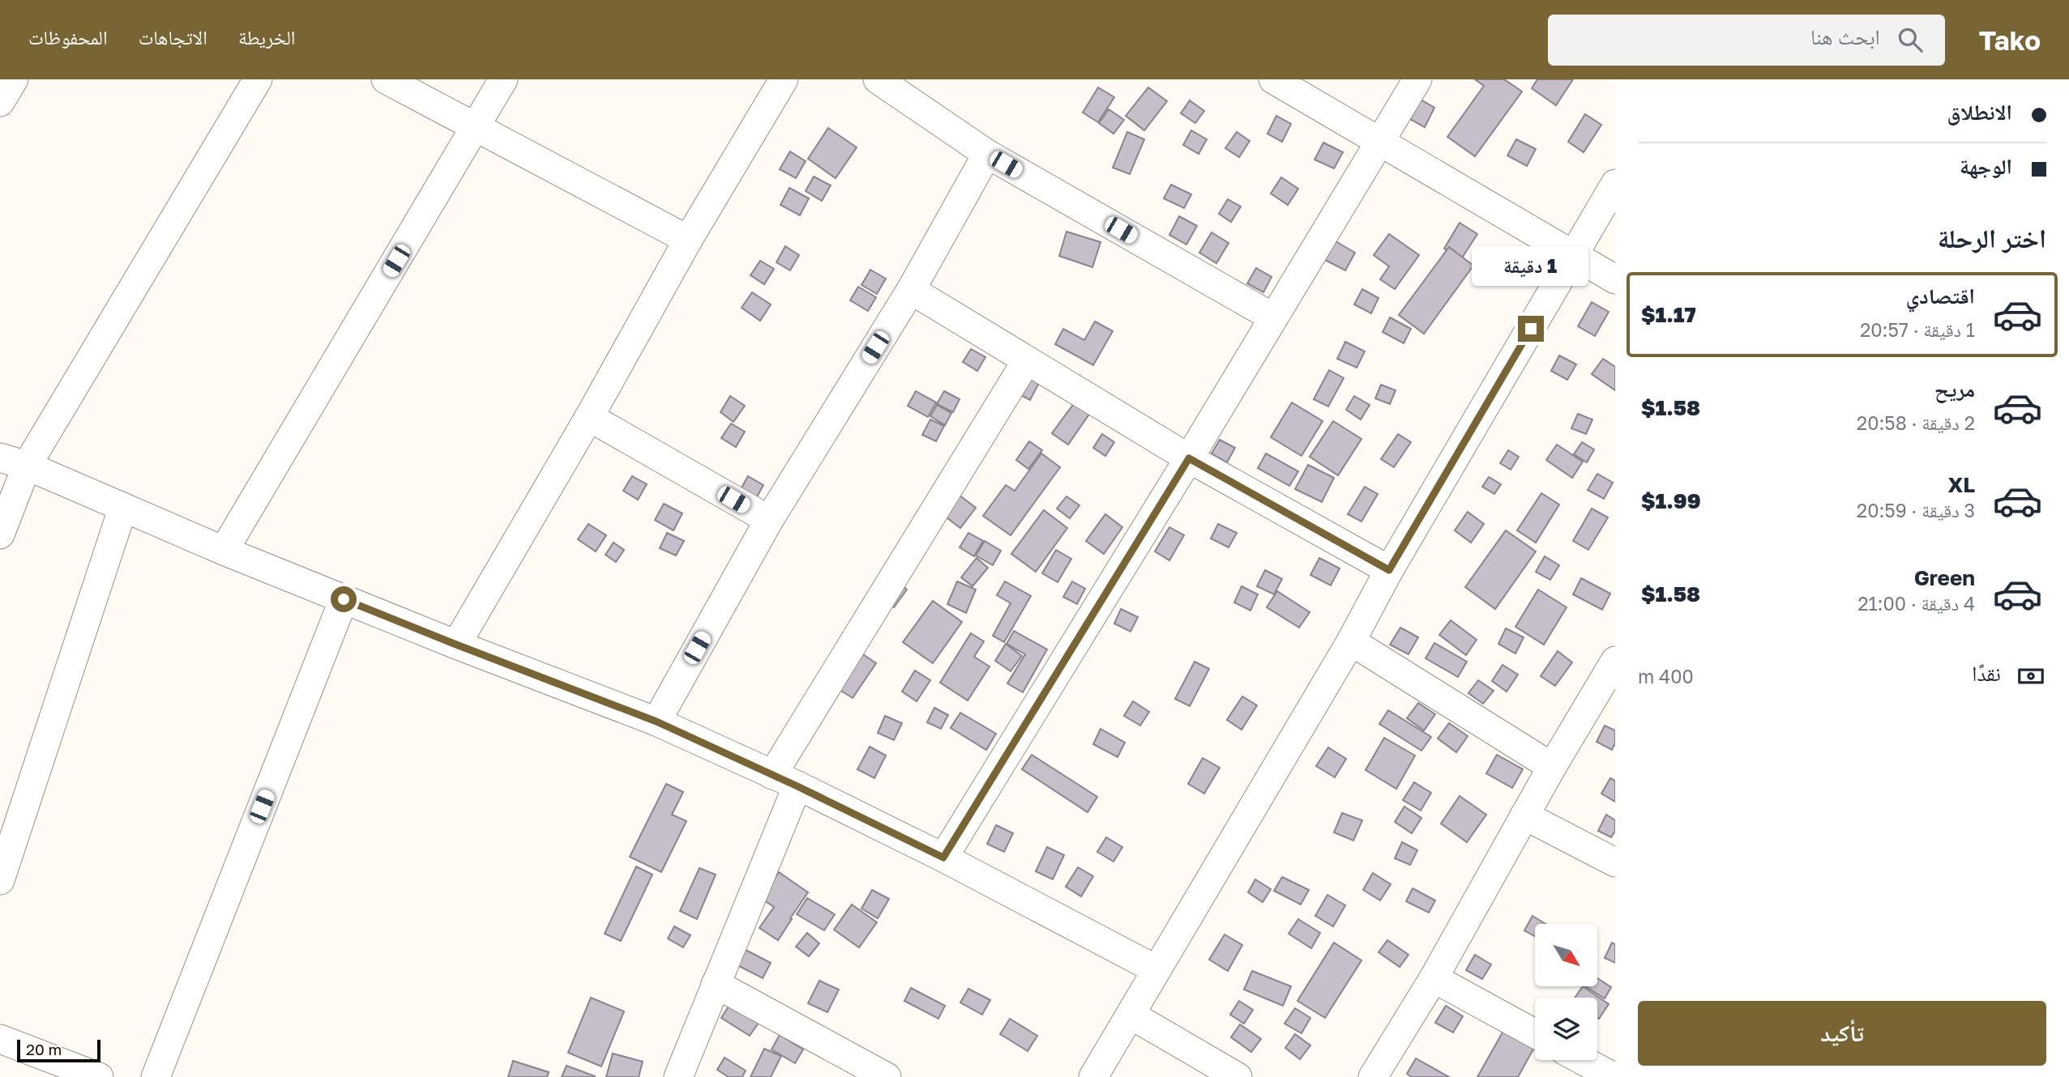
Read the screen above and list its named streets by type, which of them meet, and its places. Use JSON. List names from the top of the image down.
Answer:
{
  "scale_bar": "20 m",
  "north": "bottom right",
  "page": {
    "header": "Tako",
    "search": "ابحث هنا",
    "nav": ["الخريطة", "الاتجاهات", "المحفوظات"],
    "banner": ["الانطلاق", "الوجهة"],
    "heading": "اختر الرحلة",
    "bubble": "1 دقيقة",
    "list": [
      {
        "name": "اقتصادي",
        "note": "1 دقيقة · 20:57",
        "value": "$1.17"
      },
      {
        "name": "مريح",
        "note": "2 دقيقة · 20:58",
        "value": "$1.58"
      },
      {
        "name": "XL",
        "note": "3 دقيقة · 20:59",
        "value": "$1.99"
      },
      {
        "name": "Green",
        "note": "4 دقيقة · 21:00",
        "value": "$1.58"
      }
    ],
    "pay": ["نقدًا", "400 m"],
    "buttons": "تأكيد",
    "scale": "20 m"
  }
}
